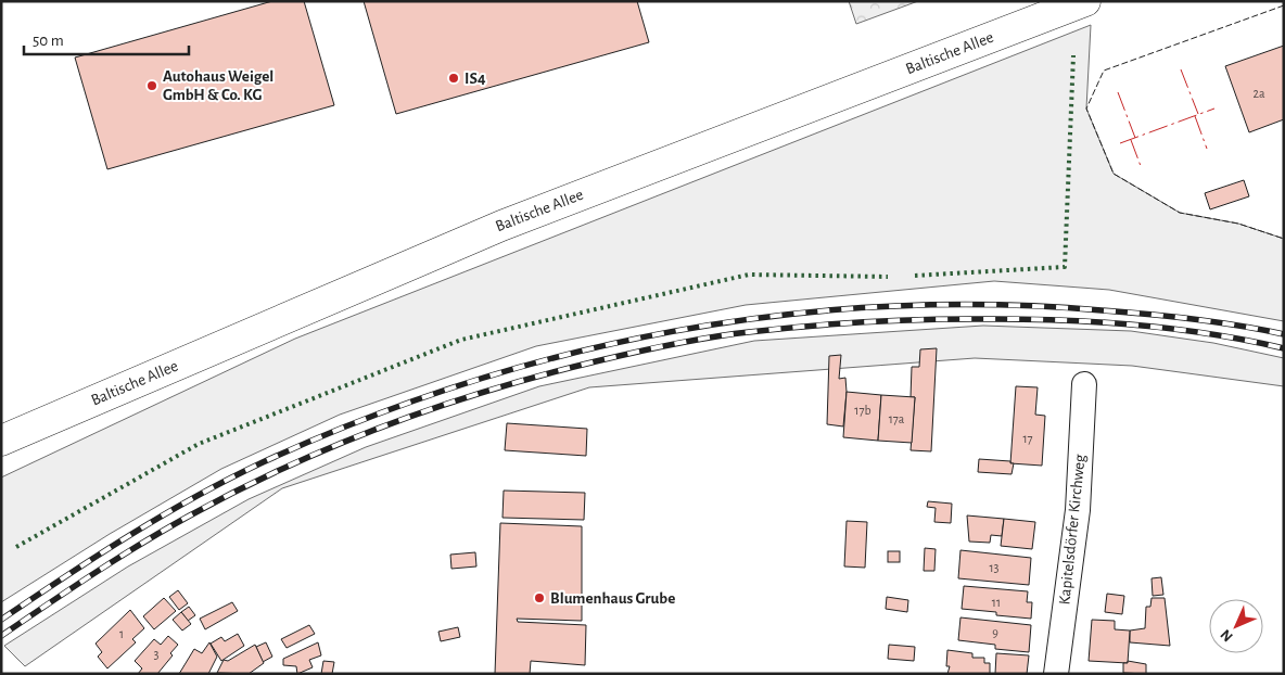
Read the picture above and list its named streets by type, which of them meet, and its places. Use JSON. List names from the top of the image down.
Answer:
{
  "streets": {
    "main road": ["Baltische Allee"],
    "street": ["Kapitelsdörfer Kirchweg"]
  },
  "places": ["IS4", "Autohaus Weigel GmbH & Co. KG", "Blumenhaus Grube"],
  "house_numbers": [
    "2a",
    "17b",
    "17a",
    "17",
    "13",
    "11",
    "9",
    "1",
    "3"
  ],
  "scale_bar": "50 m",
  "north": "bottom left"
}
